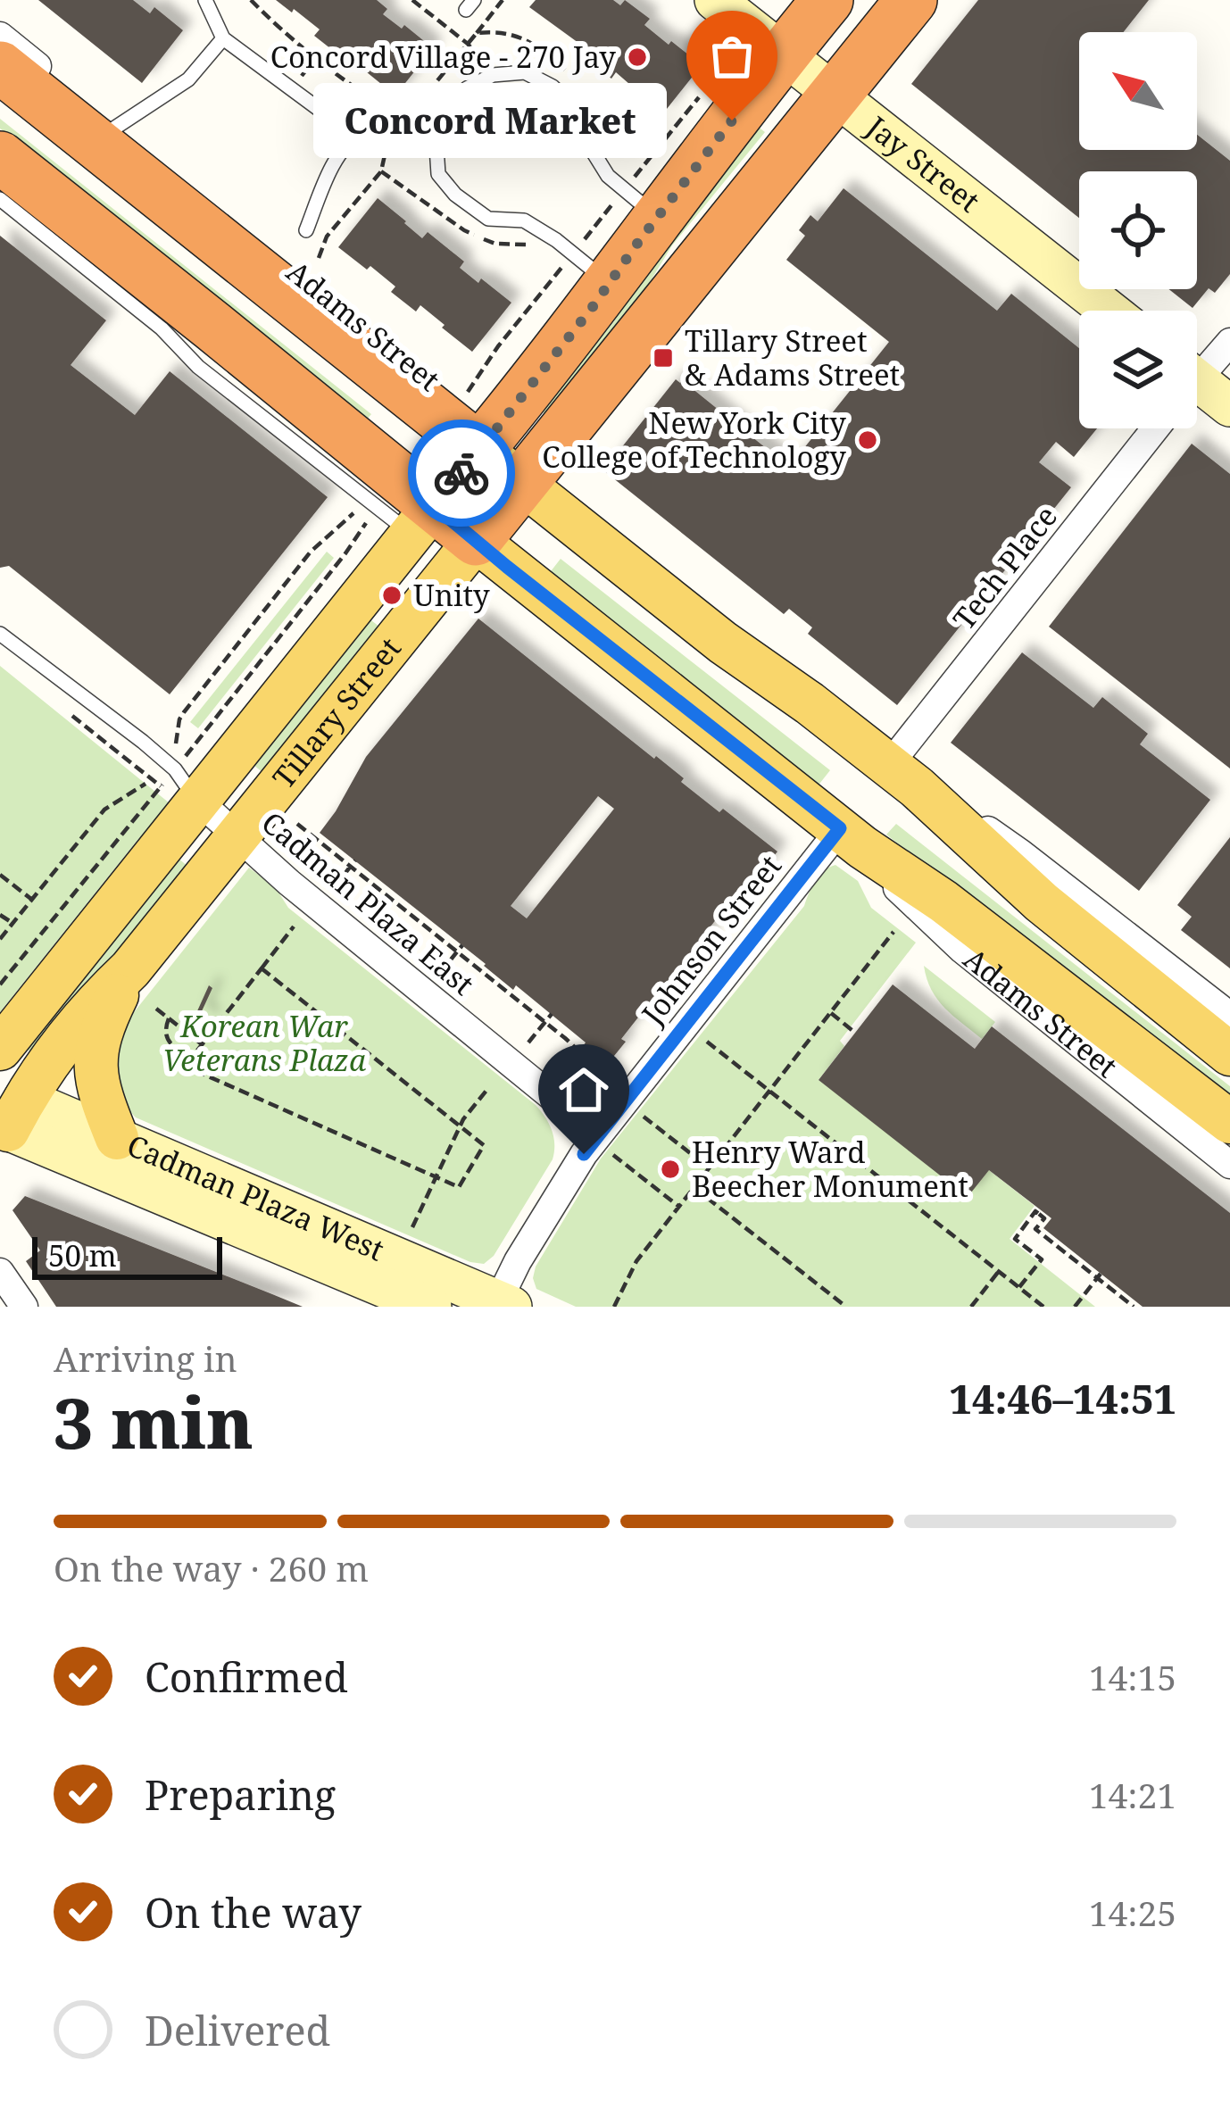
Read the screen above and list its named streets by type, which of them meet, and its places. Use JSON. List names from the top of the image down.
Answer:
{
  "streets": {
    "highway": ["Adams Street", "Tillary Street"],
    "main road": ["Jay Street", "Cadman Plaza West"],
    "street": ["Tech Place", "Cadman Plaza East", "Johnson Street"]
  },
  "crossings": [
    ["Jay Street", "Tillary Street"],
    ["Adams Street", "Tillary Street"],
    ["Adams Street", "Johnson Street"],
    ["Tillary Street", "Cadman Plaza East"],
    ["Tillary Street", "Cadman Plaza West"],
    ["Cadman Plaza East", "Johnson Street"],
    ["Johnson Street", "Cadman Plaza West"]
  ],
  "parks": ["Korean War Veterans Plaza"],
  "places": {
    "other": [
      "Concord Village - 270 Jay",
      "Concord Market",
      "New York City College of Technology",
      "Unity",
      "Henry Ward Beecher Monument"
    ],
    "transit": ["Tillary Street & Adams Street"]
  },
  "scale_bar": "50 m",
  "north": "top left",
  "page": {
    "bubble": "Concord Market",
    "scale": "50 m",
    "heading": ["3 min", "Arriving in", "14:46–14:51"],
    "bar": "On the way · 260 m",
    "list": [
      ["Confirmed", "14:15"],
      ["Preparing", "14:21"],
      ["On the way", "14:25"],
      "Delivered"
    ]
  }
}
